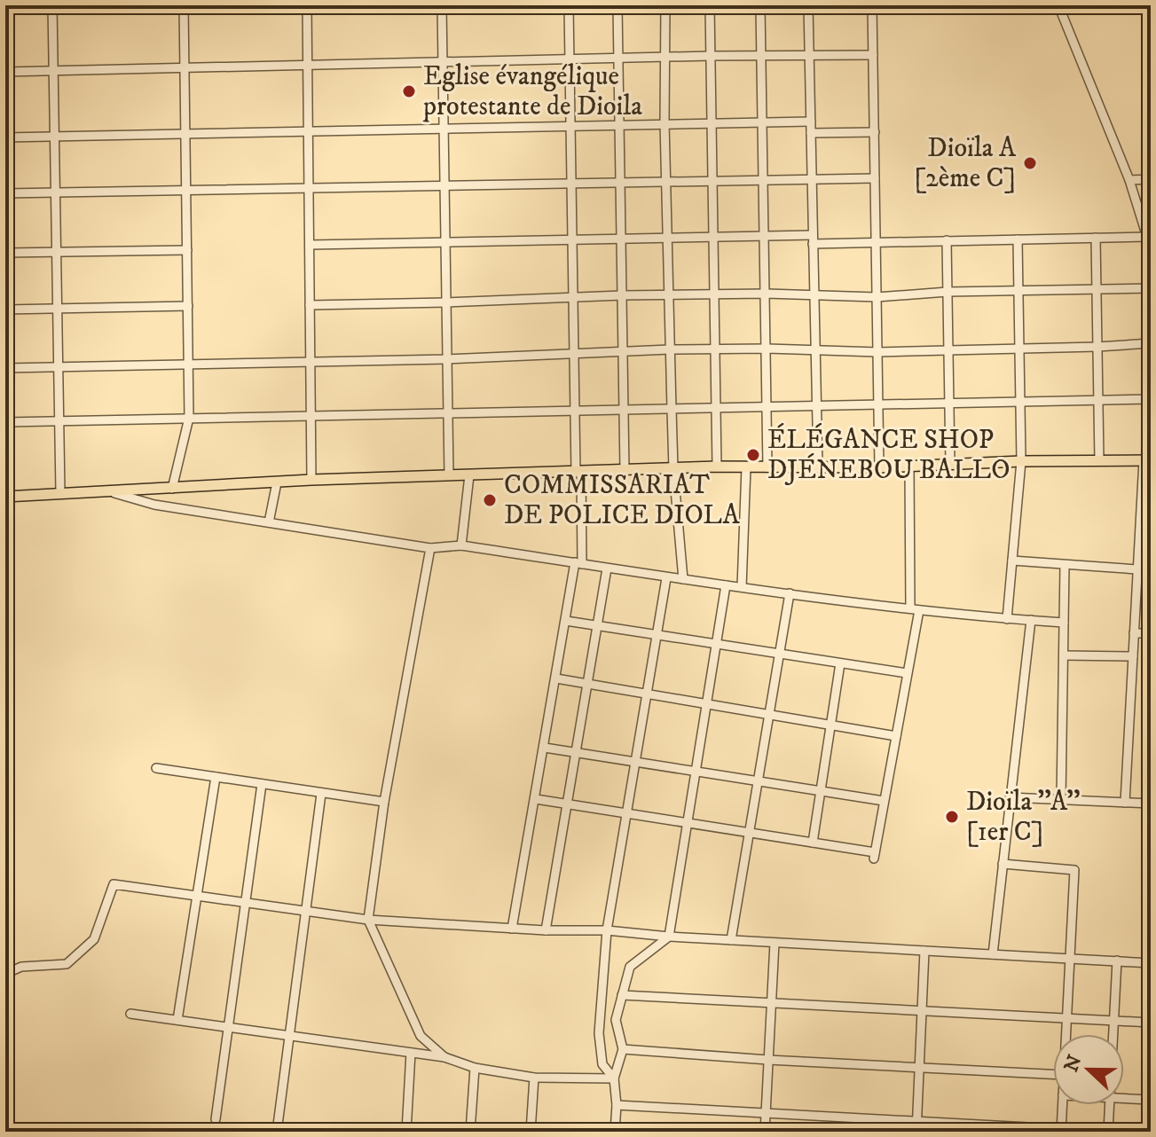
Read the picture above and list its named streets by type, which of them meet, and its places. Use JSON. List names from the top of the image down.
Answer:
{
  "places": [
    "Eglise évangélique protestante de Dioila",
    "Dioïla A [2ème C]",
    "ÉLÉGANCE SHOP DJÉNEBOU BALLO",
    "COMMISSARIAT DE POLICE DIOLA",
    "Dioïla ''A'' [1er C]"
  ],
  "north": "left"
}
